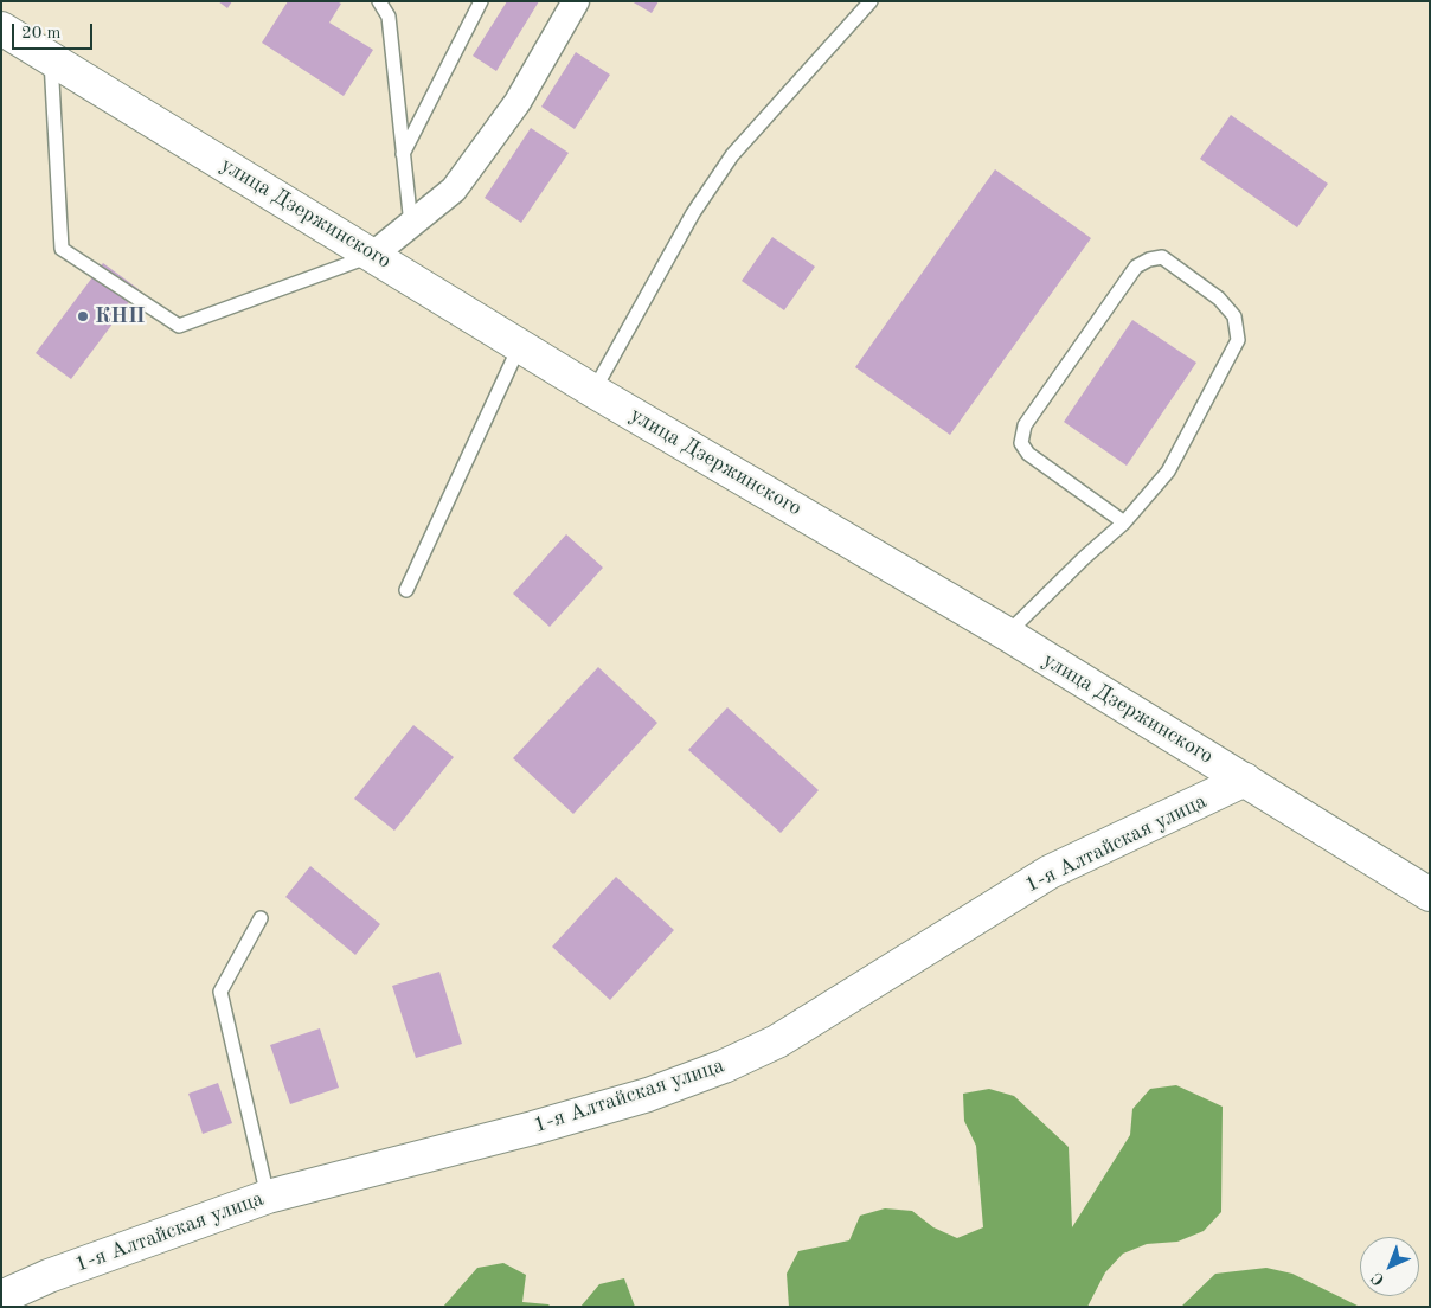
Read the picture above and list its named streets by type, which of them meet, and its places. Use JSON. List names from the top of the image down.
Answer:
{
  "streets": {
    "main road": ["улица Дзержинского", "1-я Алтайская улица"]
  },
  "crossings": [
    ["улица Дзержинского", "1-я Алтайская улица"]
  ],
  "places": ["КНП"],
  "scale_bar": "20 m",
  "north": "bottom left"
}
